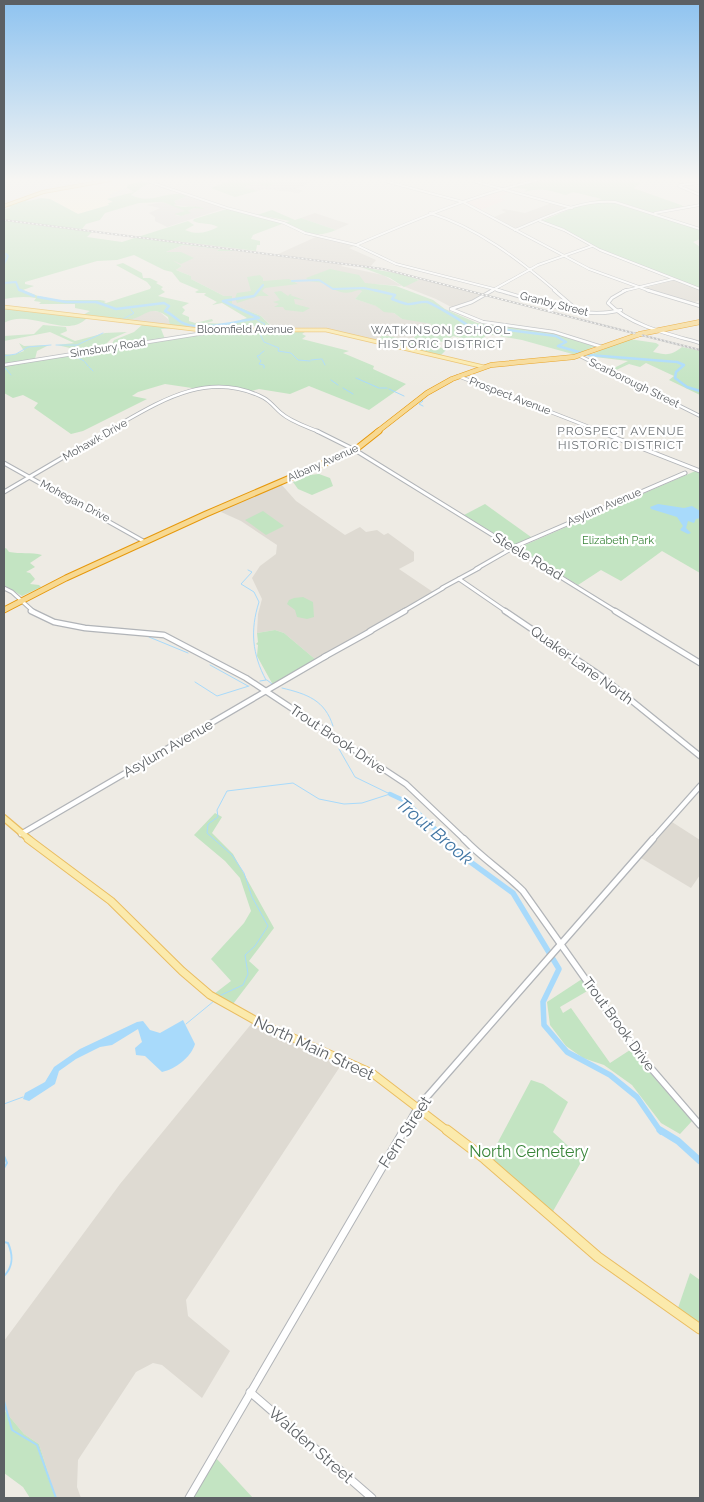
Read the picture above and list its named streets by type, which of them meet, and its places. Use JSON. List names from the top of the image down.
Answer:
{
  "streets": {
    "highway": ["Albany Avenue"],
    "main road": [
      "Granby Street",
      "Bloomfield Avenue",
      "Simsbury Road",
      "Scarborough Street",
      "Prospect Avenue",
      "Mohawk Drive",
      "Mohegan Drive",
      "Asylum Avenue",
      "Steele Road",
      "Quaker Lane North",
      "Trout Brook Drive",
      "North Main Street",
      "Fern Street",
      "Walden Street"
    ]
  },
  "crossings": [
    ["Bloomfield Avenue", "Simsbury Road"],
    ["Bloomfield Avenue", "Albany Avenue"],
    ["Scarborough Street", "Albany Avenue"],
    ["Prospect Avenue", "Albany Avenue"],
    ["Prospect Avenue", "Asylum Avenue"],
    ["Mohawk Drive", "Mohegan Drive"],
    ["Mohawk Drive", "Steele Road"],
    ["Albany Avenue", "Mohegan Drive"],
    ["Albany Avenue", "Steele Road"],
    ["Albany Avenue", "Trout Brook Drive"],
    ["Asylum Avenue", "Steele Road"],
    ["Asylum Avenue", "Quaker Lane North"],
    ["Asylum Avenue", "Trout Brook Drive"],
    ["Asylum Avenue", "North Main Street"],
    ["Trout Brook Drive", "Fern Street"],
    ["North Main Street", "Fern Street"],
    ["Fern Street", "Walden Street"]
  ],
  "districts": ["WATKINSON SCHOOL HISTORIC DISTRICT", "PROSPECT AVENUE HISTORIC DISTRICT"],
  "water": ["Trout Brook"],
  "parks": ["Elizabeth Park", "North Cemetery"]
}
